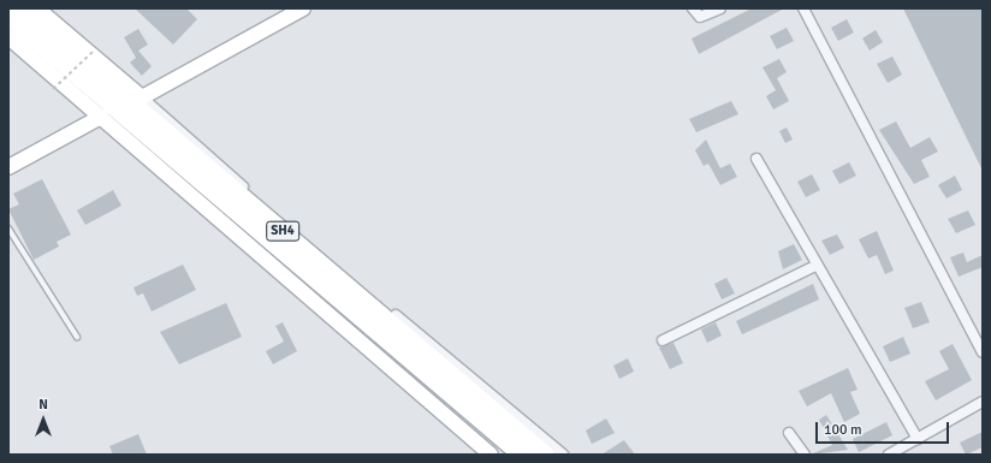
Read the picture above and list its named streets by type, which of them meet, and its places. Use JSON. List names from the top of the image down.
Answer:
{
  "streets": {
    "highway": ["SH4"]
  },
  "scale_bar": "100 m",
  "north": "top"
}
